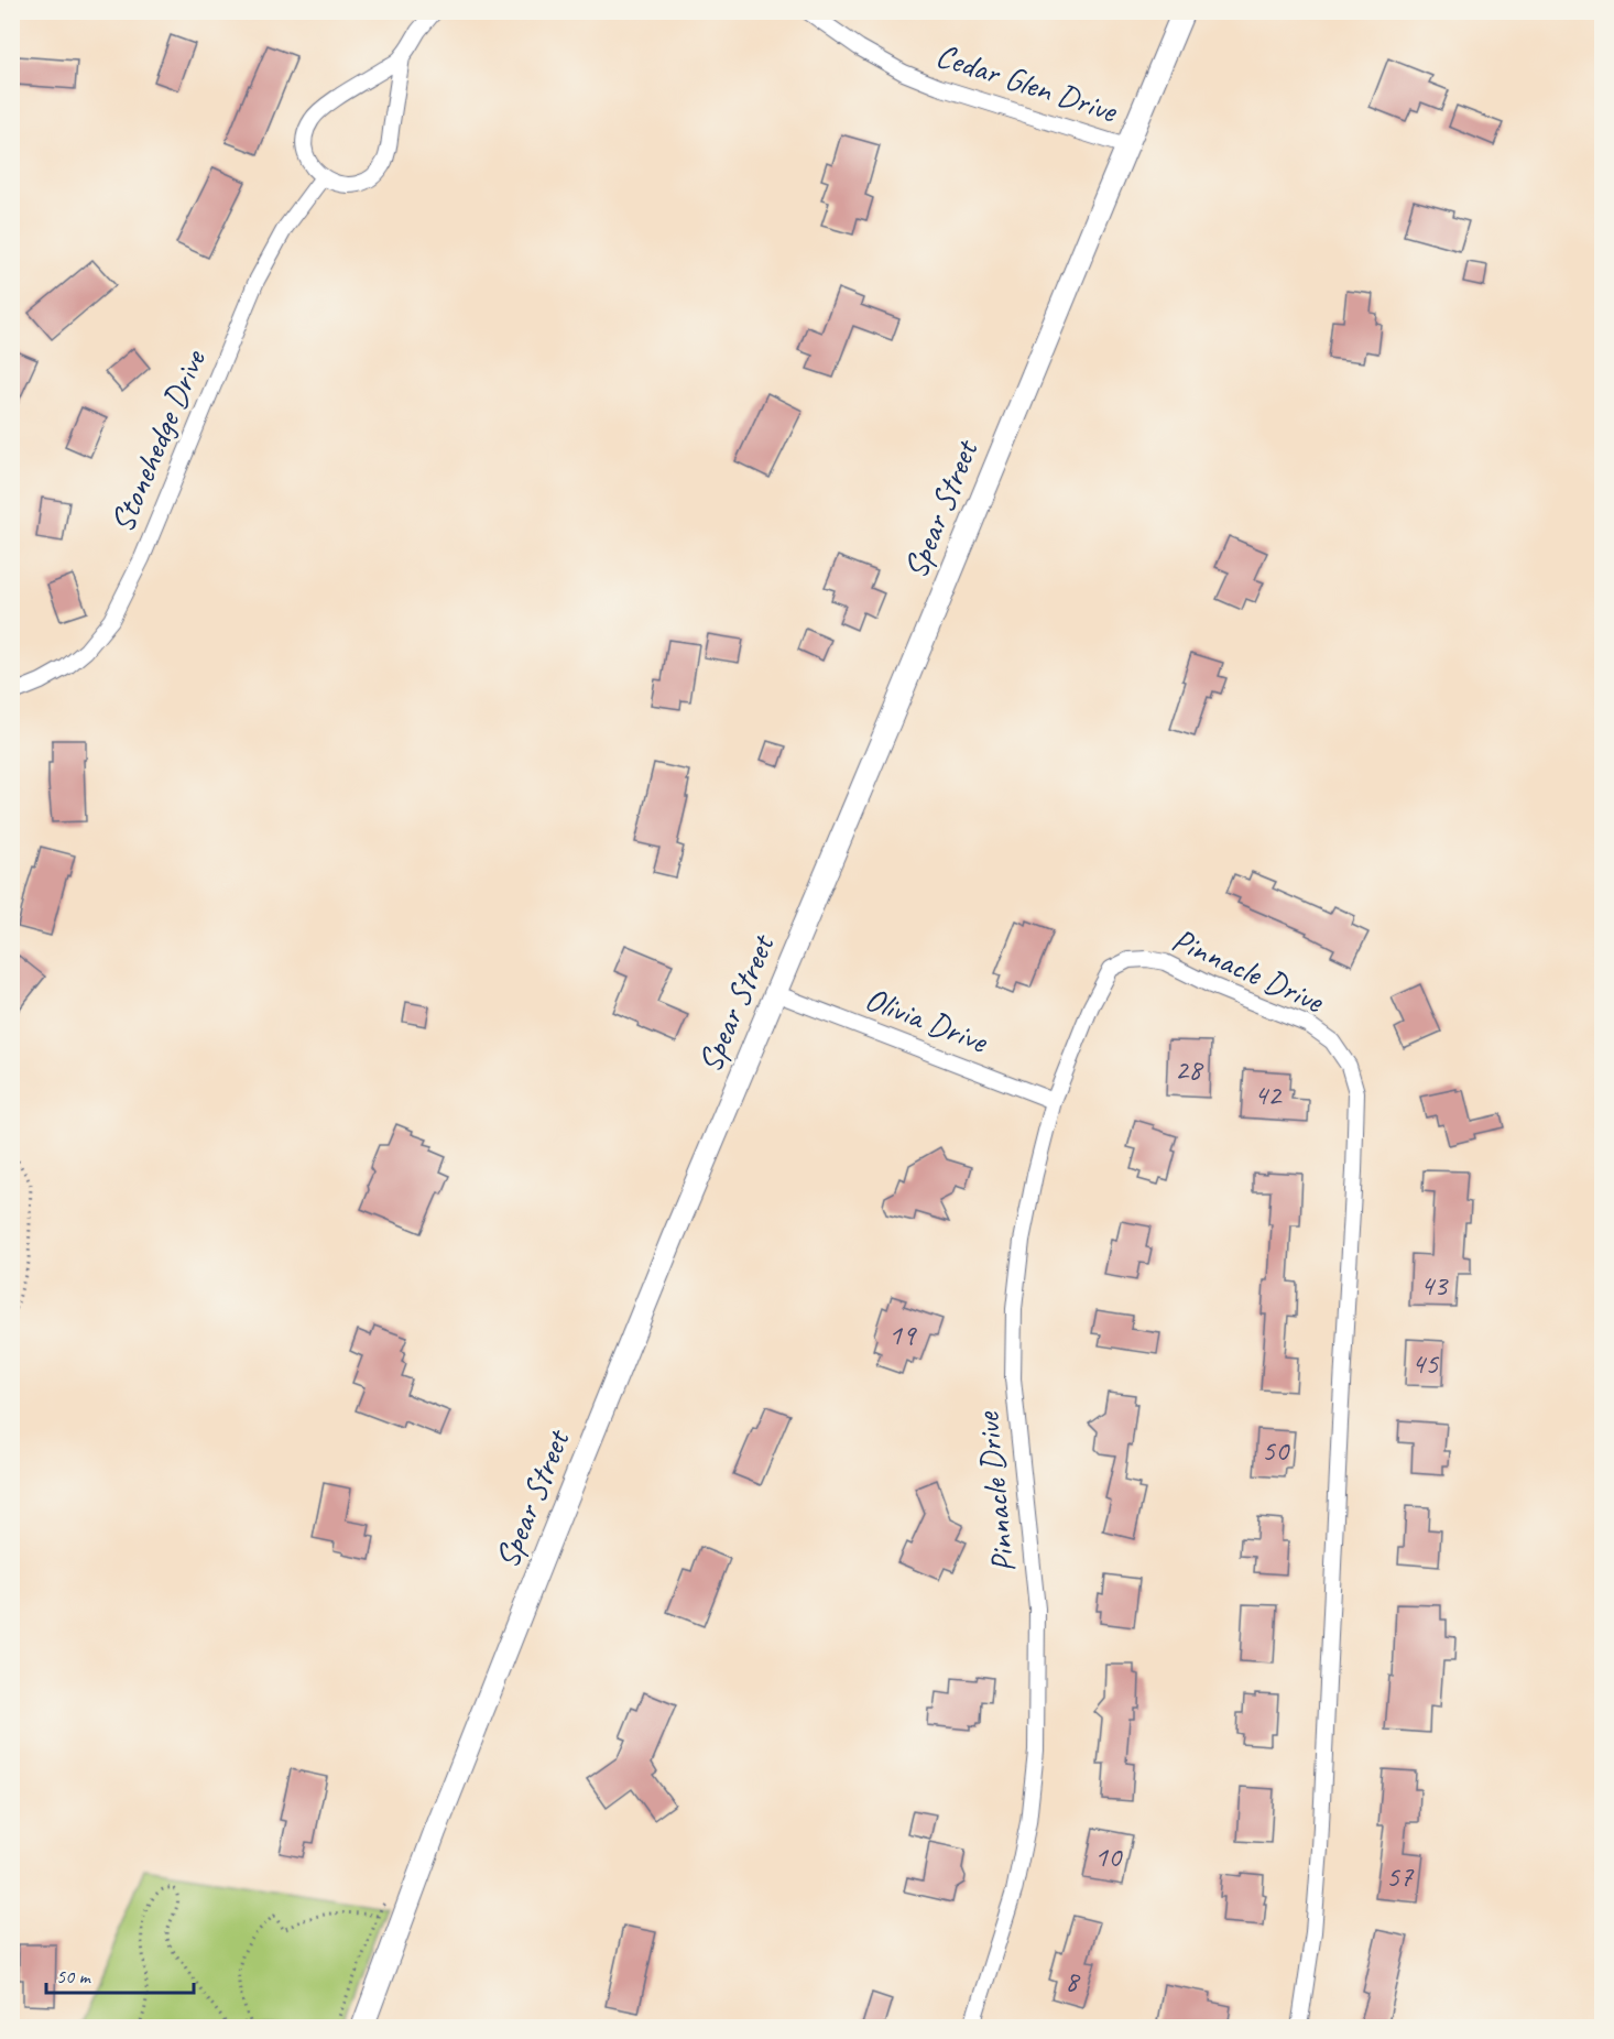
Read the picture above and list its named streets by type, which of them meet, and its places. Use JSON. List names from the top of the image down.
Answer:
{
  "streets": {
    "main road": ["Spear Street"],
    "street": [
      "Cedar Glen Drive",
      "Stonehedge Drive",
      "Pinnacle Drive",
      "Olivia Drive"
    ]
  },
  "crossings": [
    ["Cedar Glen Drive", "Spear Street"],
    ["Spear Street", "Olivia Drive"],
    ["Pinnacle Drive", "Olivia Drive"]
  ],
  "house_numbers": [
    "28",
    "42",
    "43",
    "19",
    "45",
    "50",
    "10",
    "57",
    "8"
  ],
  "scale_bar": "50 m"
}
